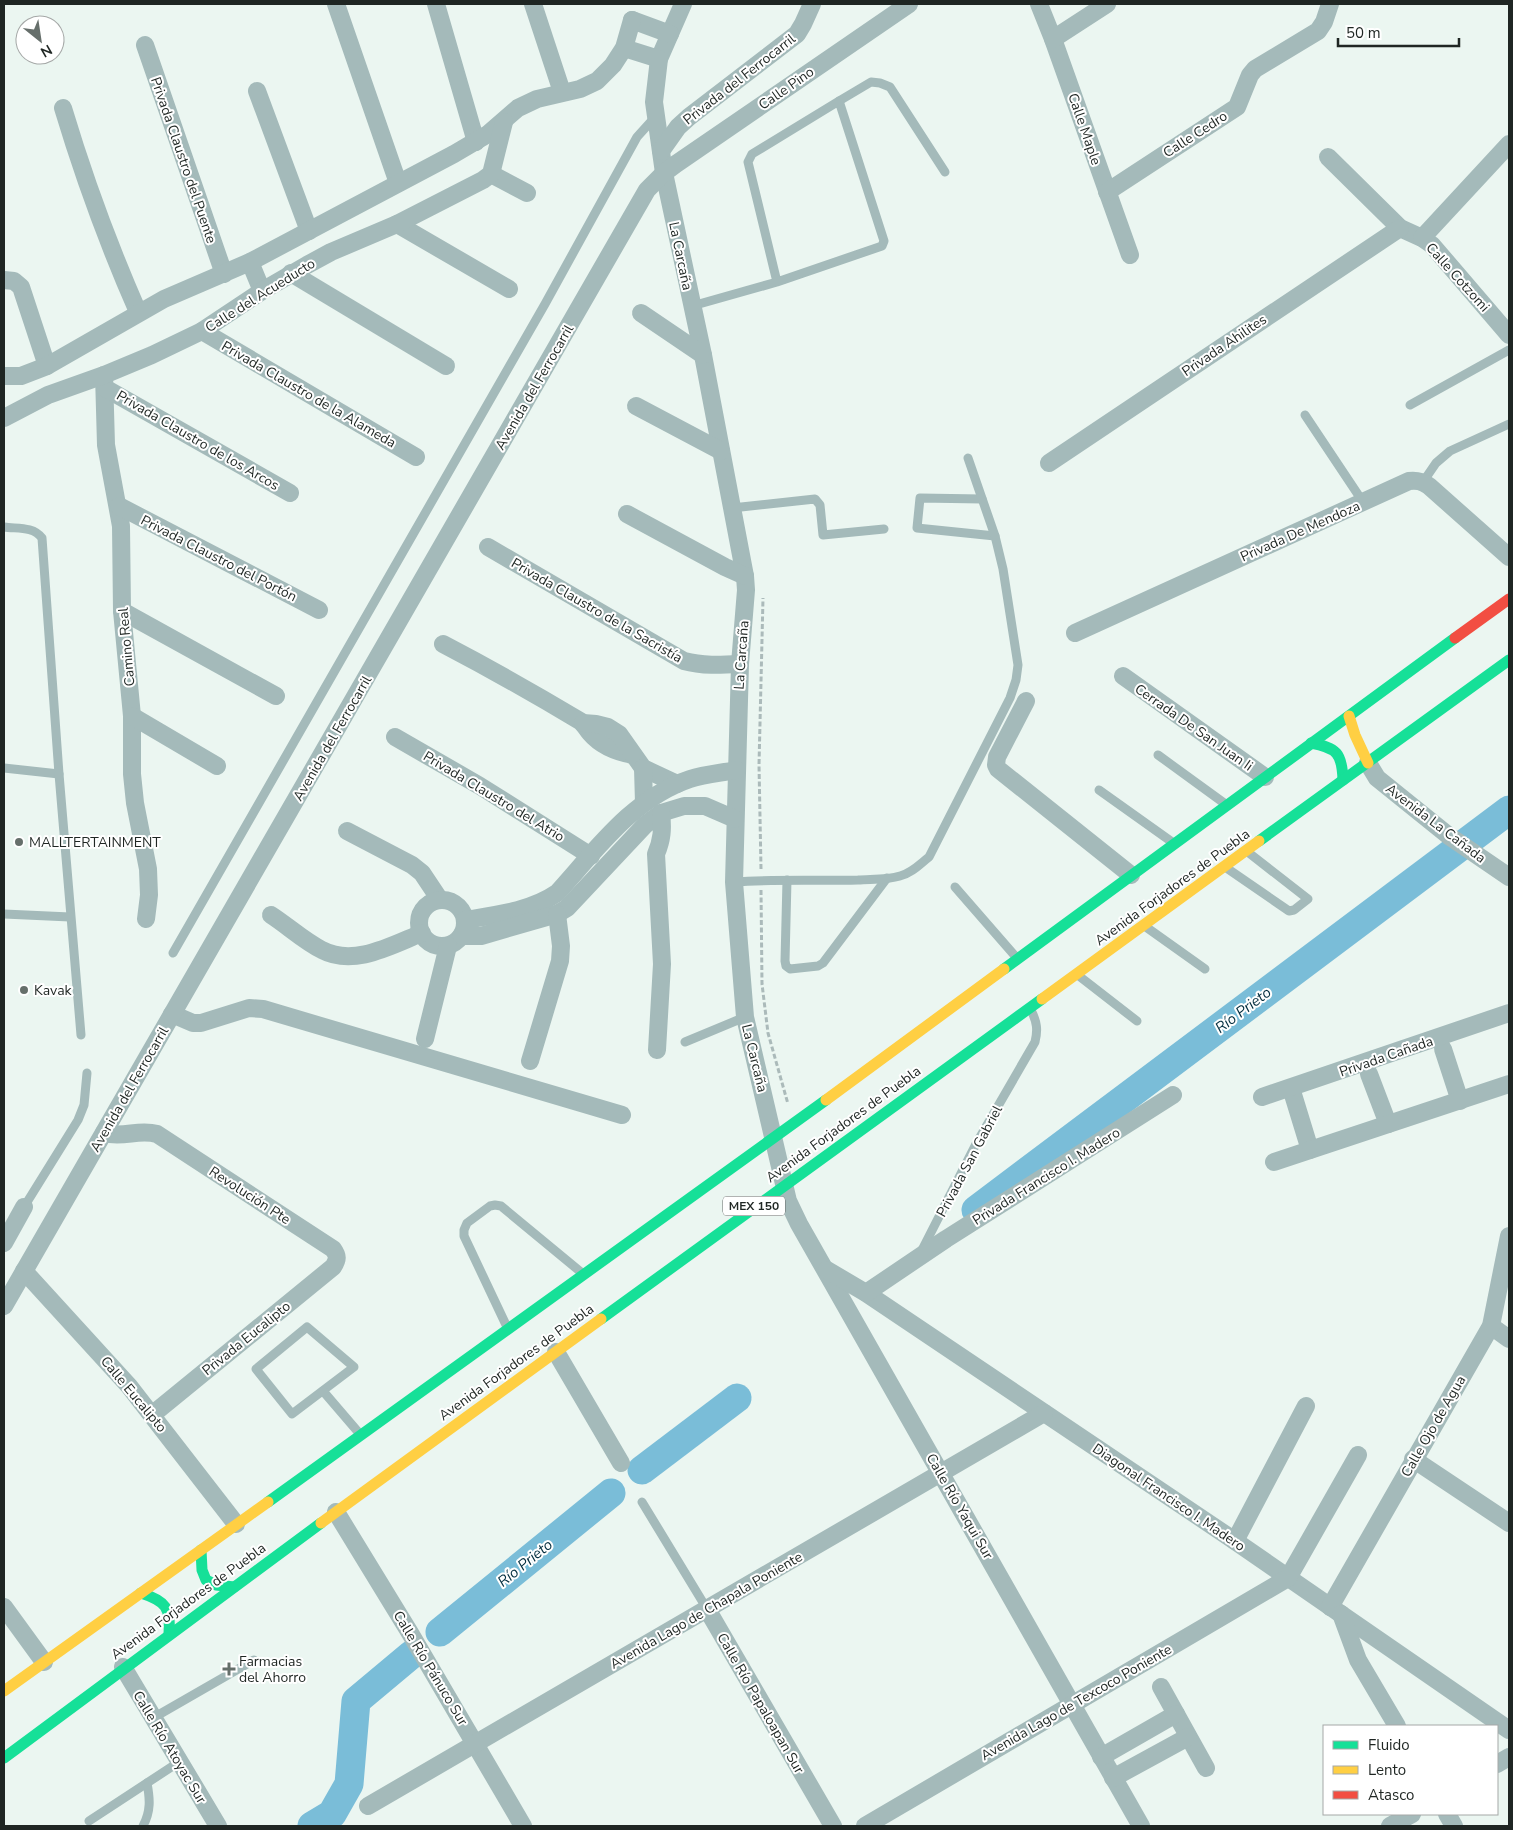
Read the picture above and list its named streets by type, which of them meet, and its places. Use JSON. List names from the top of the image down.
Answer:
{
  "streets": {
    "main road": ["Avenida Forjadores de Puebla", "MEX 150"],
    "street": [
      "Privada del Ferrocarril",
      "Calle Pino",
      "Calle Maple",
      "Calle Cedro",
      "Privada Claustro del Puente",
      "La Carcaña",
      "Calle Cotzomi",
      "Calle del Acueducto",
      "Privada Ahilites",
      "Avenida del Ferrocarril",
      "Privada Claustro de la Alameda",
      "Privada Claustro de los Arcos",
      "Privada De Mendoza",
      "Privada Claustro del Portón",
      "Privada Claustro de la Sacristía",
      "Camino Real",
      "Cerrada De San Juan Ii",
      "Privada Claustro del Atrio",
      "Avenida La Cañada",
      "Privada Cañada",
      "Privada San Gabriel",
      "Privada Francisco I. Madero",
      "Revolución Pte",
      "Privada Eucalipto",
      "Calle Eucalipto",
      "Calle Ojo de Agua",
      "Diagonal Francisco I. Madero",
      "Calle Río Yaqui Sur",
      "Avenida Lago de Chapala Poniente",
      "Calle Río Pánuco Sur",
      "Avenida Lago de Texcoco Poniente",
      "Calle Río Papaloapan Sur",
      "Calle Río Atoyac Sur"
    ]
  },
  "crossings": [
    ["Privada del Ferrocarril", "La Carcaña"],
    ["Calle Pino", "La Carcaña"],
    ["Calle Pino", "Avenida del Ferrocarril"],
    ["Calle Maple", "Calle Cedro"],
    ["Privada Claustro del Puente", "Calle del Acueducto"],
    ["La Carcaña", "Avenida del Ferrocarril"],
    ["La Carcaña", "Privada Claustro de la Sacristía"],
    ["La Carcaña", "Avenida Forjadores de Puebla"],
    ["La Carcaña", "Calle Río Yaqui Sur"],
    ["Calle Cotzomi", "Privada Ahilites"],
    ["Calle del Acueducto", "Privada Claustro de la Alameda"],
    ["Calle del Acueducto", "Privada Claustro de los Arcos"],
    ["Calle del Acueducto", "Camino Real"],
    ["Avenida del Ferrocarril", "Revolución Pte"],
    ["Avenida del Ferrocarril", "Calle Eucalipto"],
    ["Privada Claustro de los Arcos", "Camino Real"],
    ["Privada Claustro del Portón", "Camino Real"],
    ["Cerrada De San Juan Ii", "Avenida Forjadores de Puebla"],
    ["Avenida La Cañada", "Avenida Forjadores de Puebla"],
    ["Avenida Forjadores de Puebla", "Privada San Gabriel"],
    ["Avenida Forjadores de Puebla", "Calle Eucalipto"],
    ["Avenida Forjadores de Puebla", "Calle Río Yaqui Sur"],
    ["Avenida Forjadores de Puebla", "Calle Río Pánuco Sur"],
    ["Avenida Forjadores de Puebla", "Calle Río Atoyac Sur"],
    ["Privada San Gabriel", "Privada Francisco I. Madero"],
    ["Privada San Gabriel", "Diagonal Francisco I. Madero"],
    ["Revolución Pte", "Privada Eucalipto"],
    ["Privada Eucalipto", "Calle Eucalipto"],
    ["Calle Ojo de Agua", "Diagonal Francisco I. Madero"],
    ["Diagonal Francisco I. Madero", "Calle Río Yaqui Sur"],
    ["Diagonal Francisco I. Madero", "Avenida Lago de Chapala Poniente"],
    ["Diagonal Francisco I. Madero", "Avenida Lago de Texcoco Poniente"],
    ["Calle Río Yaqui Sur", "Avenida Lago de Chapala Poniente"],
    ["Calle Río Yaqui Sur", "Avenida Lago de Texcoco Poniente"],
    ["Avenida Lago de Chapala Poniente", "Calle Río Pánuco Sur"],
    ["Avenida Lago de Chapala Poniente", "Calle Río Papaloapan Sur"]
  ],
  "water": ["Río Prieto"],
  "places": {
    "other": ["MALLTERTAINMENT", "Kavak"],
    "health": ["Farmacias del Ahorro"]
  },
  "legend": ["Fluido", "Lento", "Atasco"],
  "scale_bar": "50 m",
  "north": "bottom right"
}
